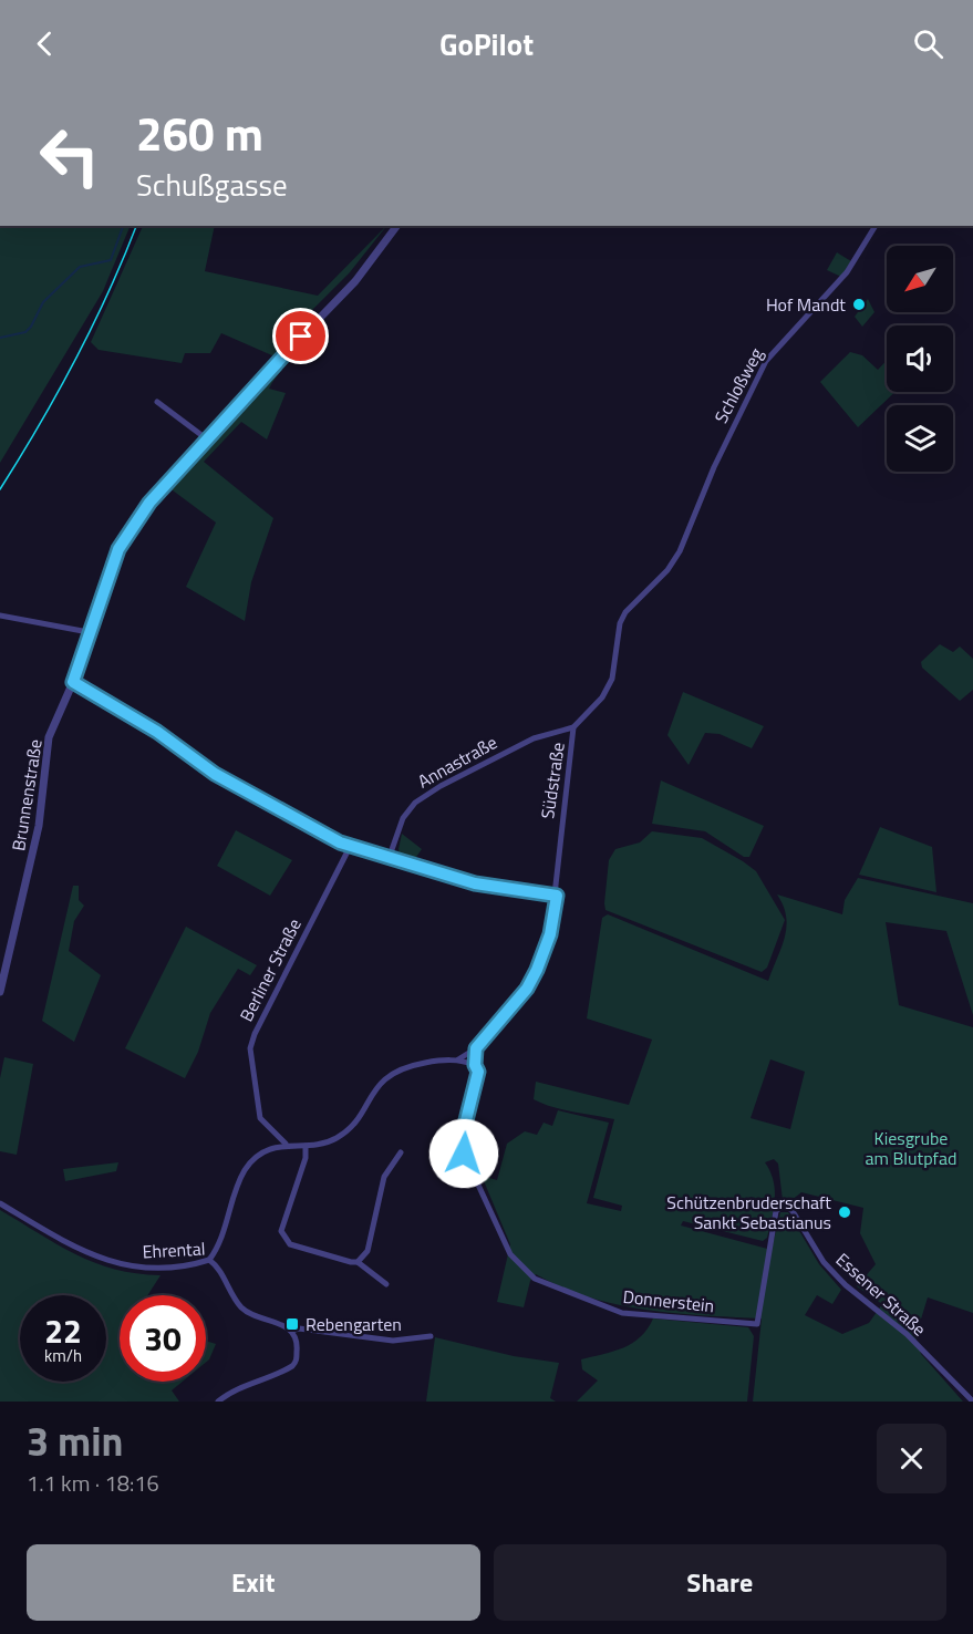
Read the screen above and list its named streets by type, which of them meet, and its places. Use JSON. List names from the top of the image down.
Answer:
{
  "streets": {
    "street": [
      "Schloßweg",
      "Annastraße",
      "Südstraße",
      "Brunnenstraße",
      "Berliner Straße",
      "Ehrental",
      "Essener Straße",
      "Donnerstein"
    ]
  },
  "crossings": [
    ["Schloßweg", "Südstraße"],
    ["Annastraße", "Südstraße"],
    ["Essener Straße", "Donnerstein"]
  ],
  "parks": ["Kiesgrube am Blutpfad"],
  "places": {
    "other": ["Hof Mandt", "Schützenbruderschaft Sankt Sebastianus"],
    "transit": ["Rebengarten"]
  },
  "north": "bottom left",
  "page": {
    "header": "GoPilot",
    "turn": ["260 m", "Schußgasse"],
    "speed": "22 km/h",
    "limit": "30",
    "heading": ["3 min", "1.1 km · 18:16"],
    "buttons": ["Exit", "Share"]
  }
}
